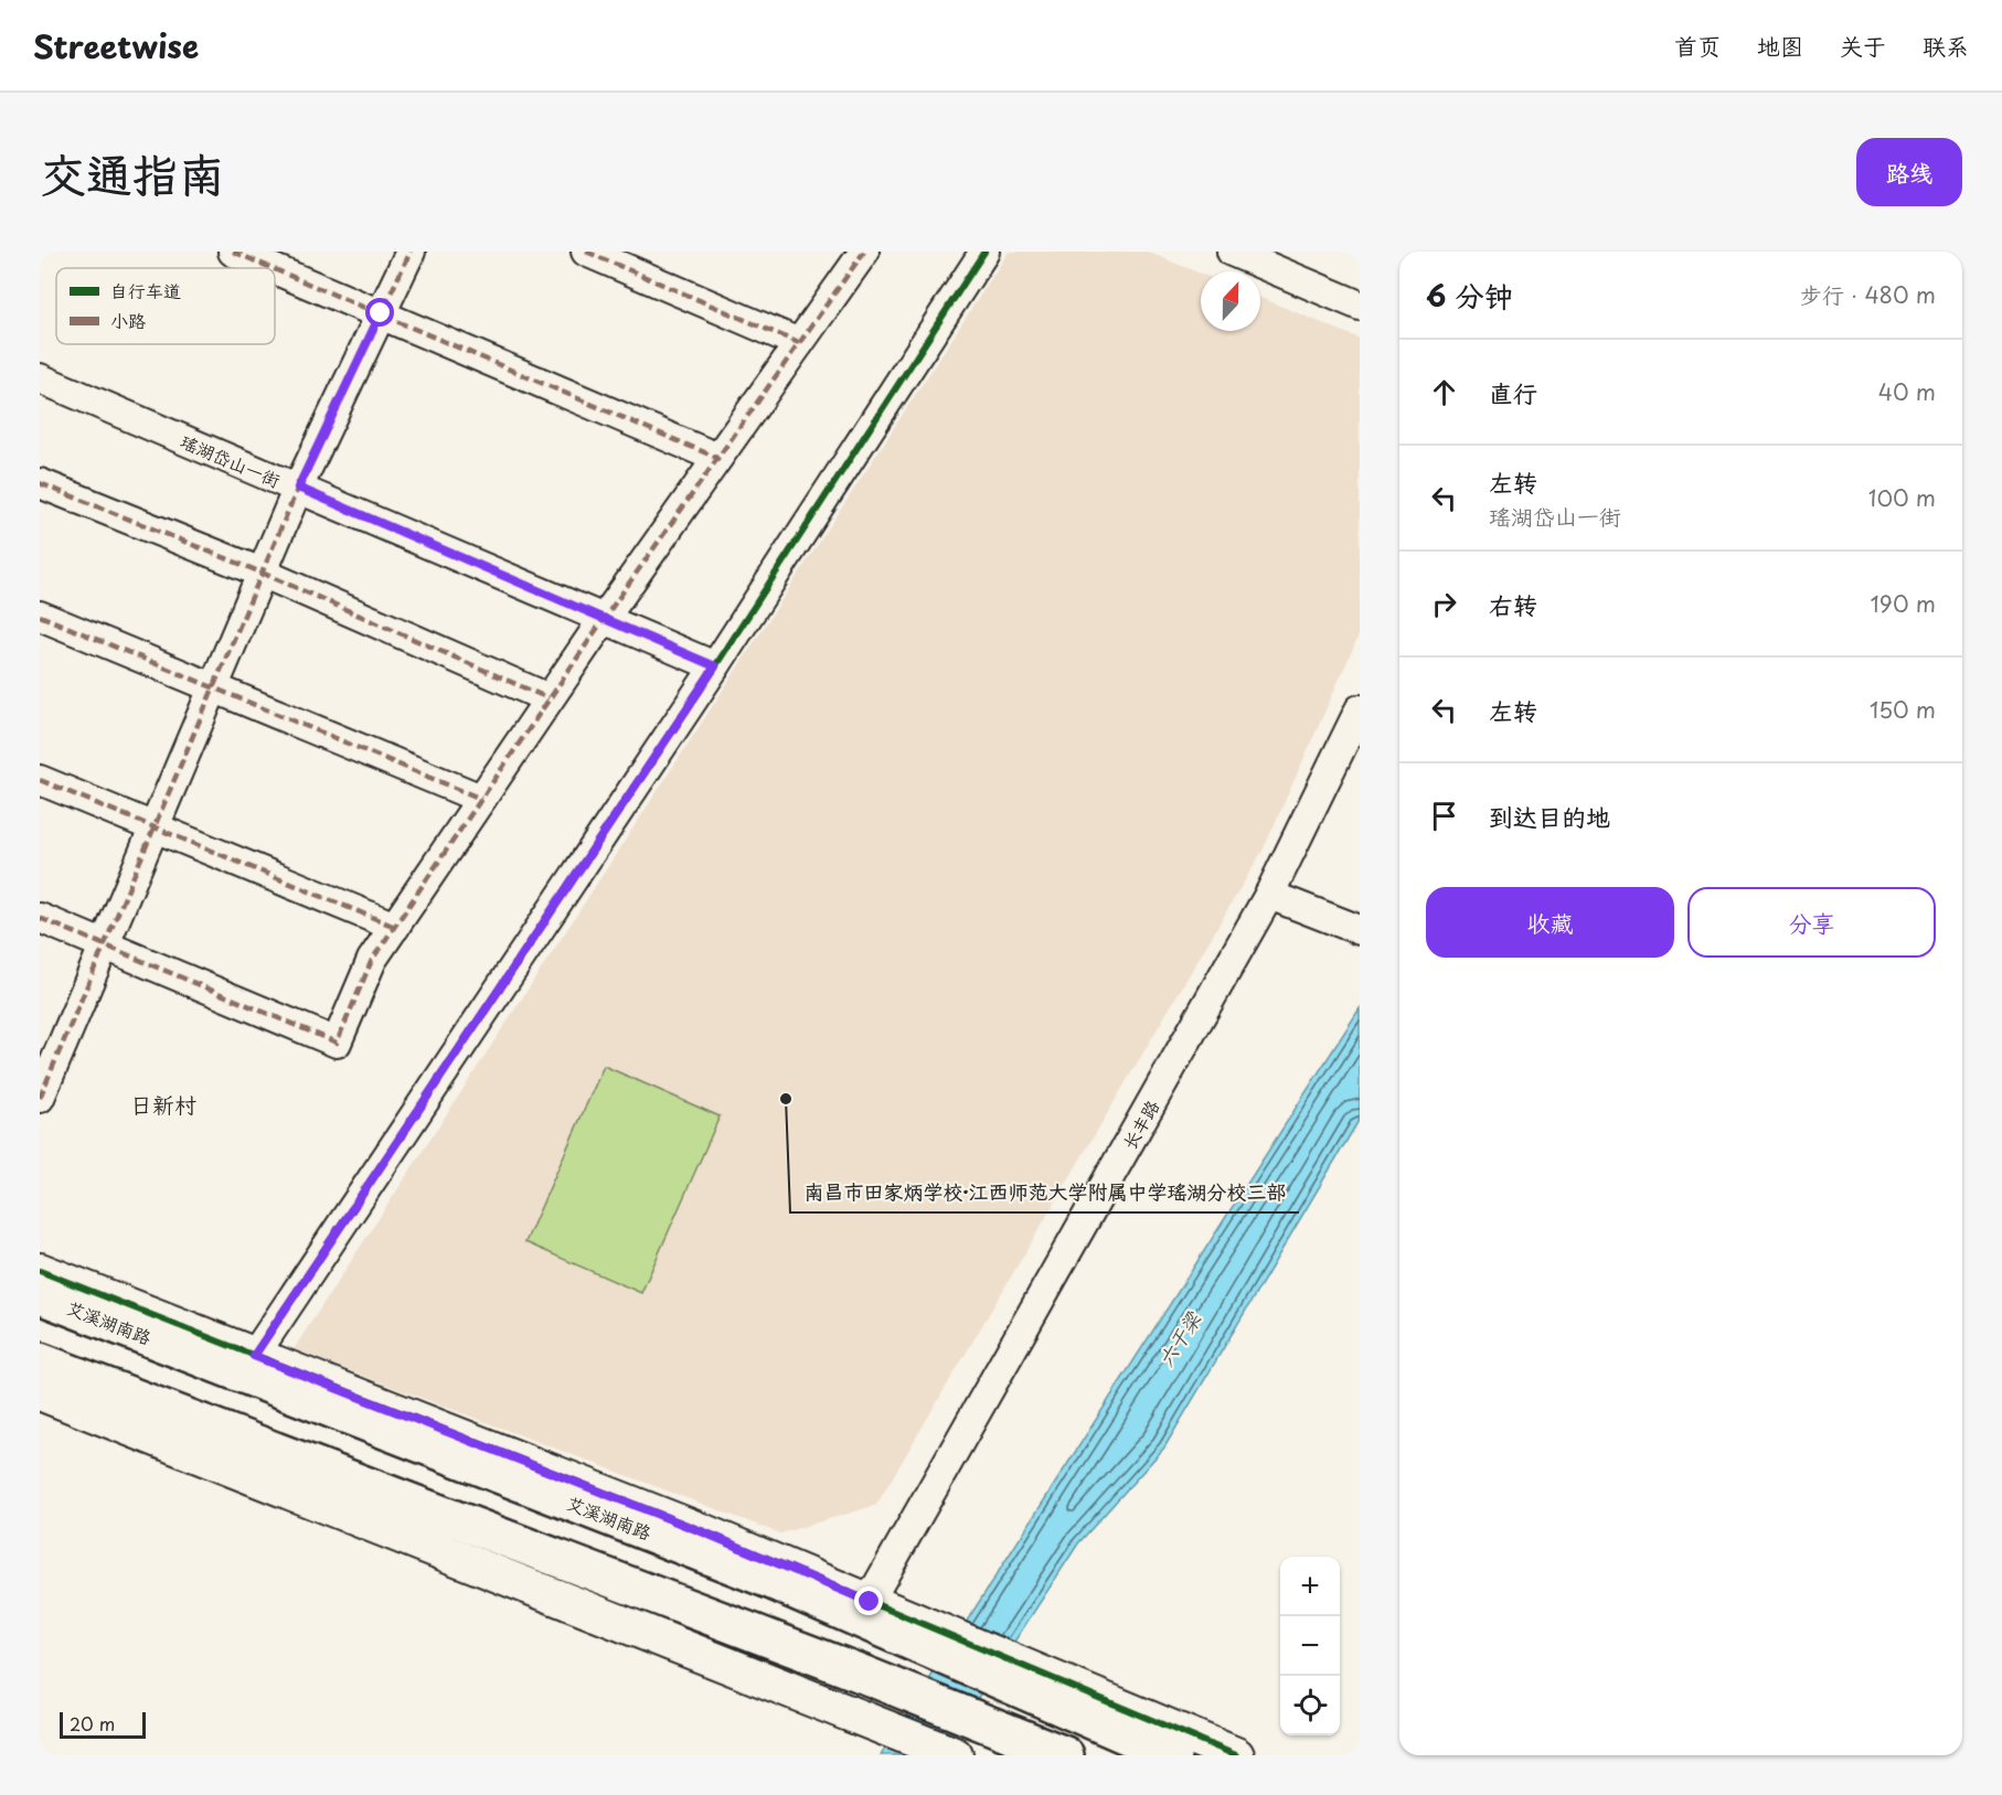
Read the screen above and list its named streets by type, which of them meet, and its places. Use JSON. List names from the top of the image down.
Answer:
{
  "streets": {
    "main road": ["艾溪湖南路"],
    "street": ["瑶湖岱山一街", "长丰路"]
  },
  "districts": ["日新村"],
  "water": ["六干梁"],
  "places": ["南昌市田家炳学校·江西师范大学附属中学瑶湖分校三部"],
  "legend": ["自行车道", "小路"],
  "scale_bar": "20 m",
  "north": "top",
  "page": {
    "header": "Streetwise",
    "nav": [
      "首页",
      "地图",
      "关于",
      "联系"
    ],
    "title": "交通指南",
    "buttons": [
      "路线",
      ["收藏", "分享"]
    ],
    "heading": ["6 分钟", "步行 · 480 m"],
    "list": [
      ["直行", "40 m"],
      ["左转", "瑶湖岱山一街", "100 m"],
      ["右转", "190 m"],
      ["左转", "150 m"],
      "到达目的地"
    ],
    "map_buttons": ["+", "−"],
    "scale": "20 m"
  }
}
